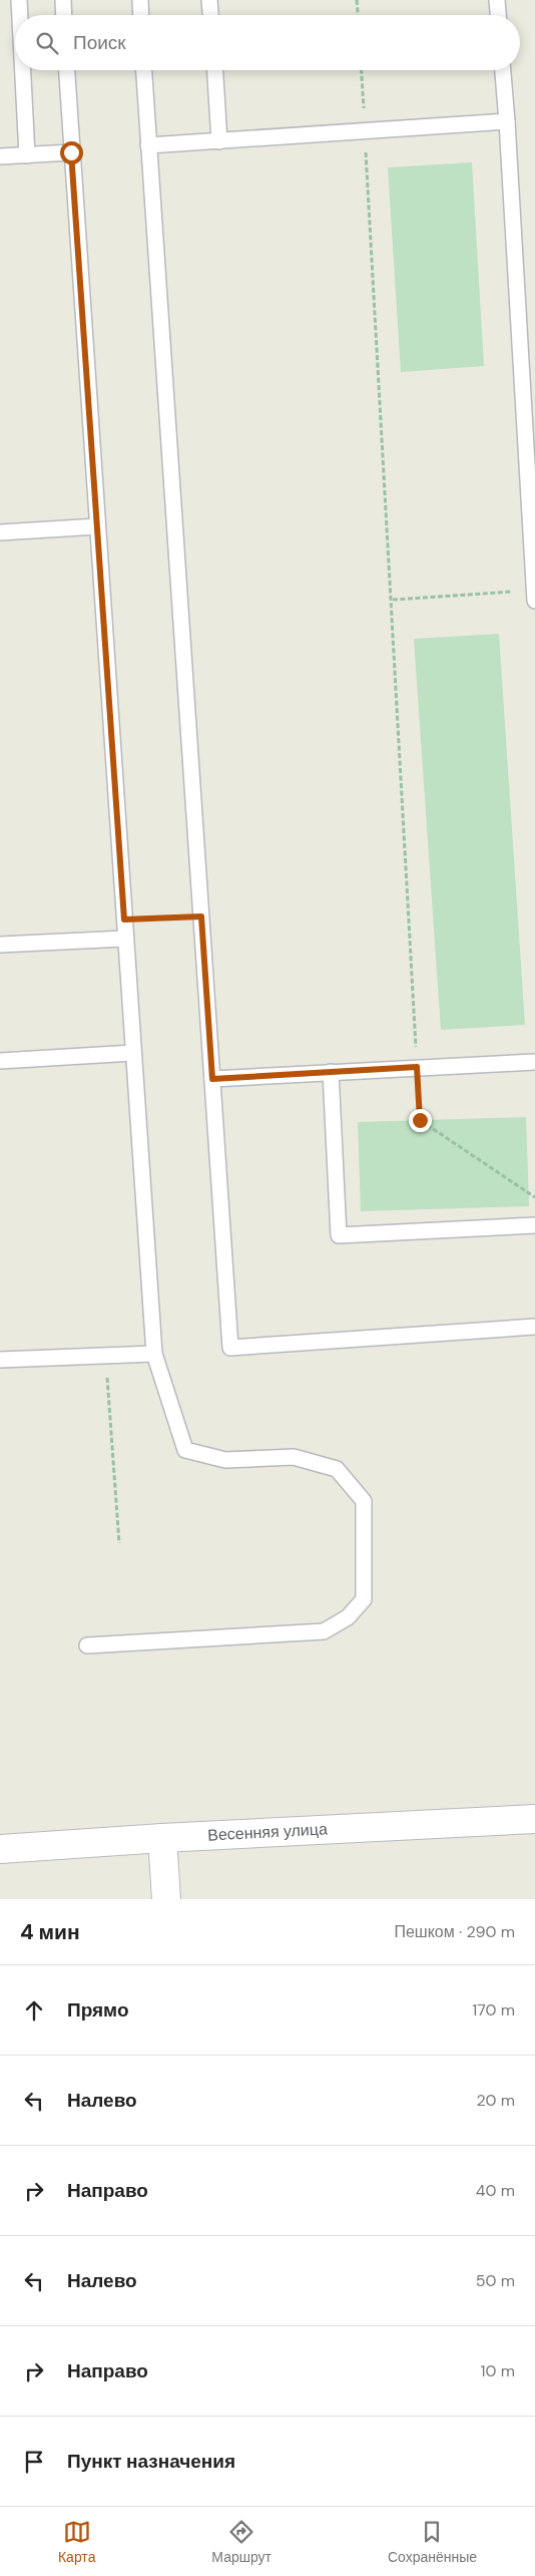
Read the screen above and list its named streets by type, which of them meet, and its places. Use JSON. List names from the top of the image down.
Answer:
{
  "streets": {
    "street": ["Весенняя улица"]
  },
  "page": {
    "search": "Поиск",
    "heading": ["4 мин", "Пешком · 290 m"],
    "list": [
      ["Прямо", "170 m"],
      ["Налево", "20 m"],
      ["Направо", "40 m"],
      ["Налево", "50 m"],
      ["Направо", "10 m"],
      "Пункт назначения"
    ],
    "nav": ["Карта", "Маршрут", "Сохранённые"]
  }
}
